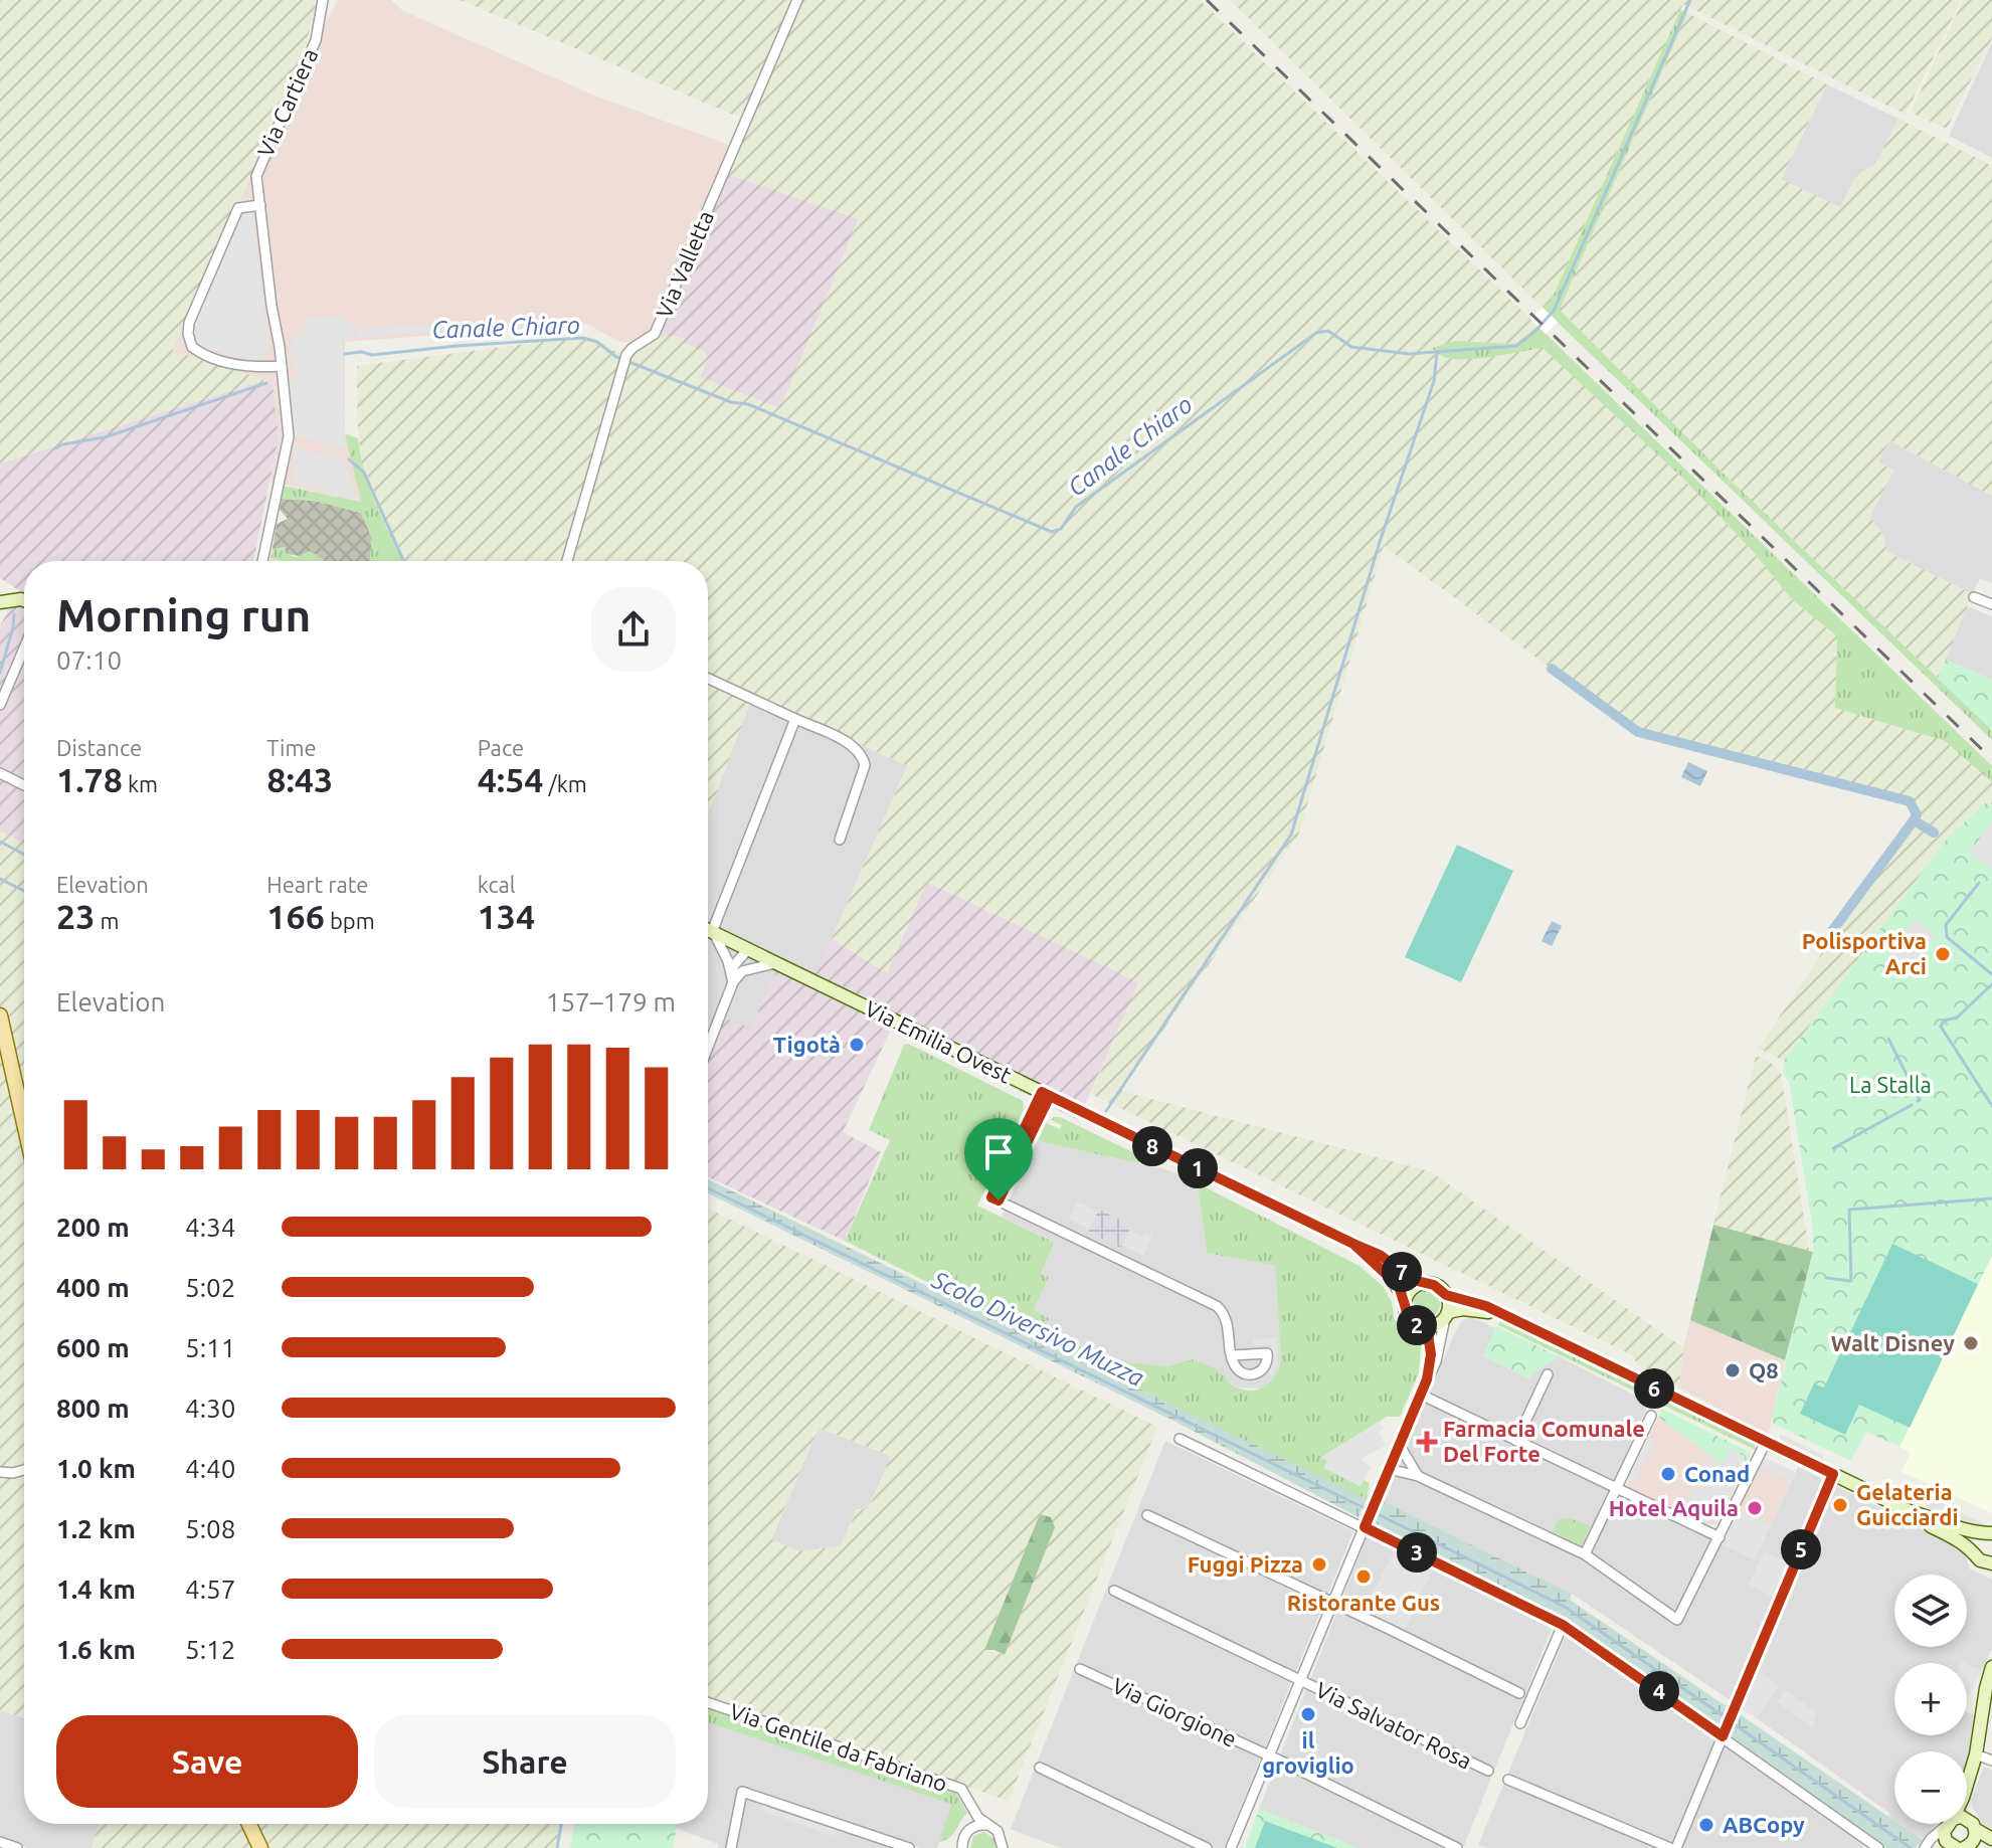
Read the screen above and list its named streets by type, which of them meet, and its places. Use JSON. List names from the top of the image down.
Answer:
{
  "streets": {
    "main road": ["Via Emilia Ovest"],
    "street": [
      "Via Cartiera",
      "Via Valletta",
      "Via Giorgione",
      "Via Salvator Rosa",
      "Via Gentile da Fabriano"
    ]
  },
  "water": ["Canale Chiaro", "Scolo Diversivo Muzza"],
  "parks": ["La Stalla"],
  "places": {
    "other": [
      "Polisportiva Arci",
      "Tigotà",
      "Walt Disney",
      "Q8",
      "Conad",
      "Gelateria Guicciardi",
      "Hotel Aquila",
      "Fuggi Pizza",
      "Ristorante Gus",
      "il groviglio",
      "ABCopy"
    ],
    "health": ["Farmacia Comunale Del Forte"]
  },
  "page": {
    "heading": ["Morning run", "07:10"],
    "stats": [
      ["Distance", "1.78 km"],
      ["Time", "8:43"],
      ["Pace", "4:54 /km"],
      ["Elevation", "23 m"],
      ["Heart rate", "166 bpm"],
      ["kcal", "134"]
    ],
    "chart": ["Elevation", "157–179 m"],
    "pins": [
      "8",
      "1",
      "7",
      "2",
      "6",
      "5",
      "3",
      "4"
    ],
    "list": [
      {
        "name": "200 m",
        "note": "4:34"
      },
      {
        "name": "400 m",
        "note": "5:02"
      },
      {
        "name": "600 m",
        "note": "5:11"
      },
      {
        "name": "800 m",
        "note": "4:30"
      },
      {
        "name": "1.0 km",
        "note": "4:40"
      },
      {
        "name": "1.2 km",
        "note": "5:08"
      },
      {
        "name": "1.4 km",
        "note": "4:57"
      },
      {
        "name": "1.6 km",
        "note": "5:12"
      }
    ],
    "map_buttons": ["+", "−"],
    "buttons": ["Save", "Share"]
  }
}
